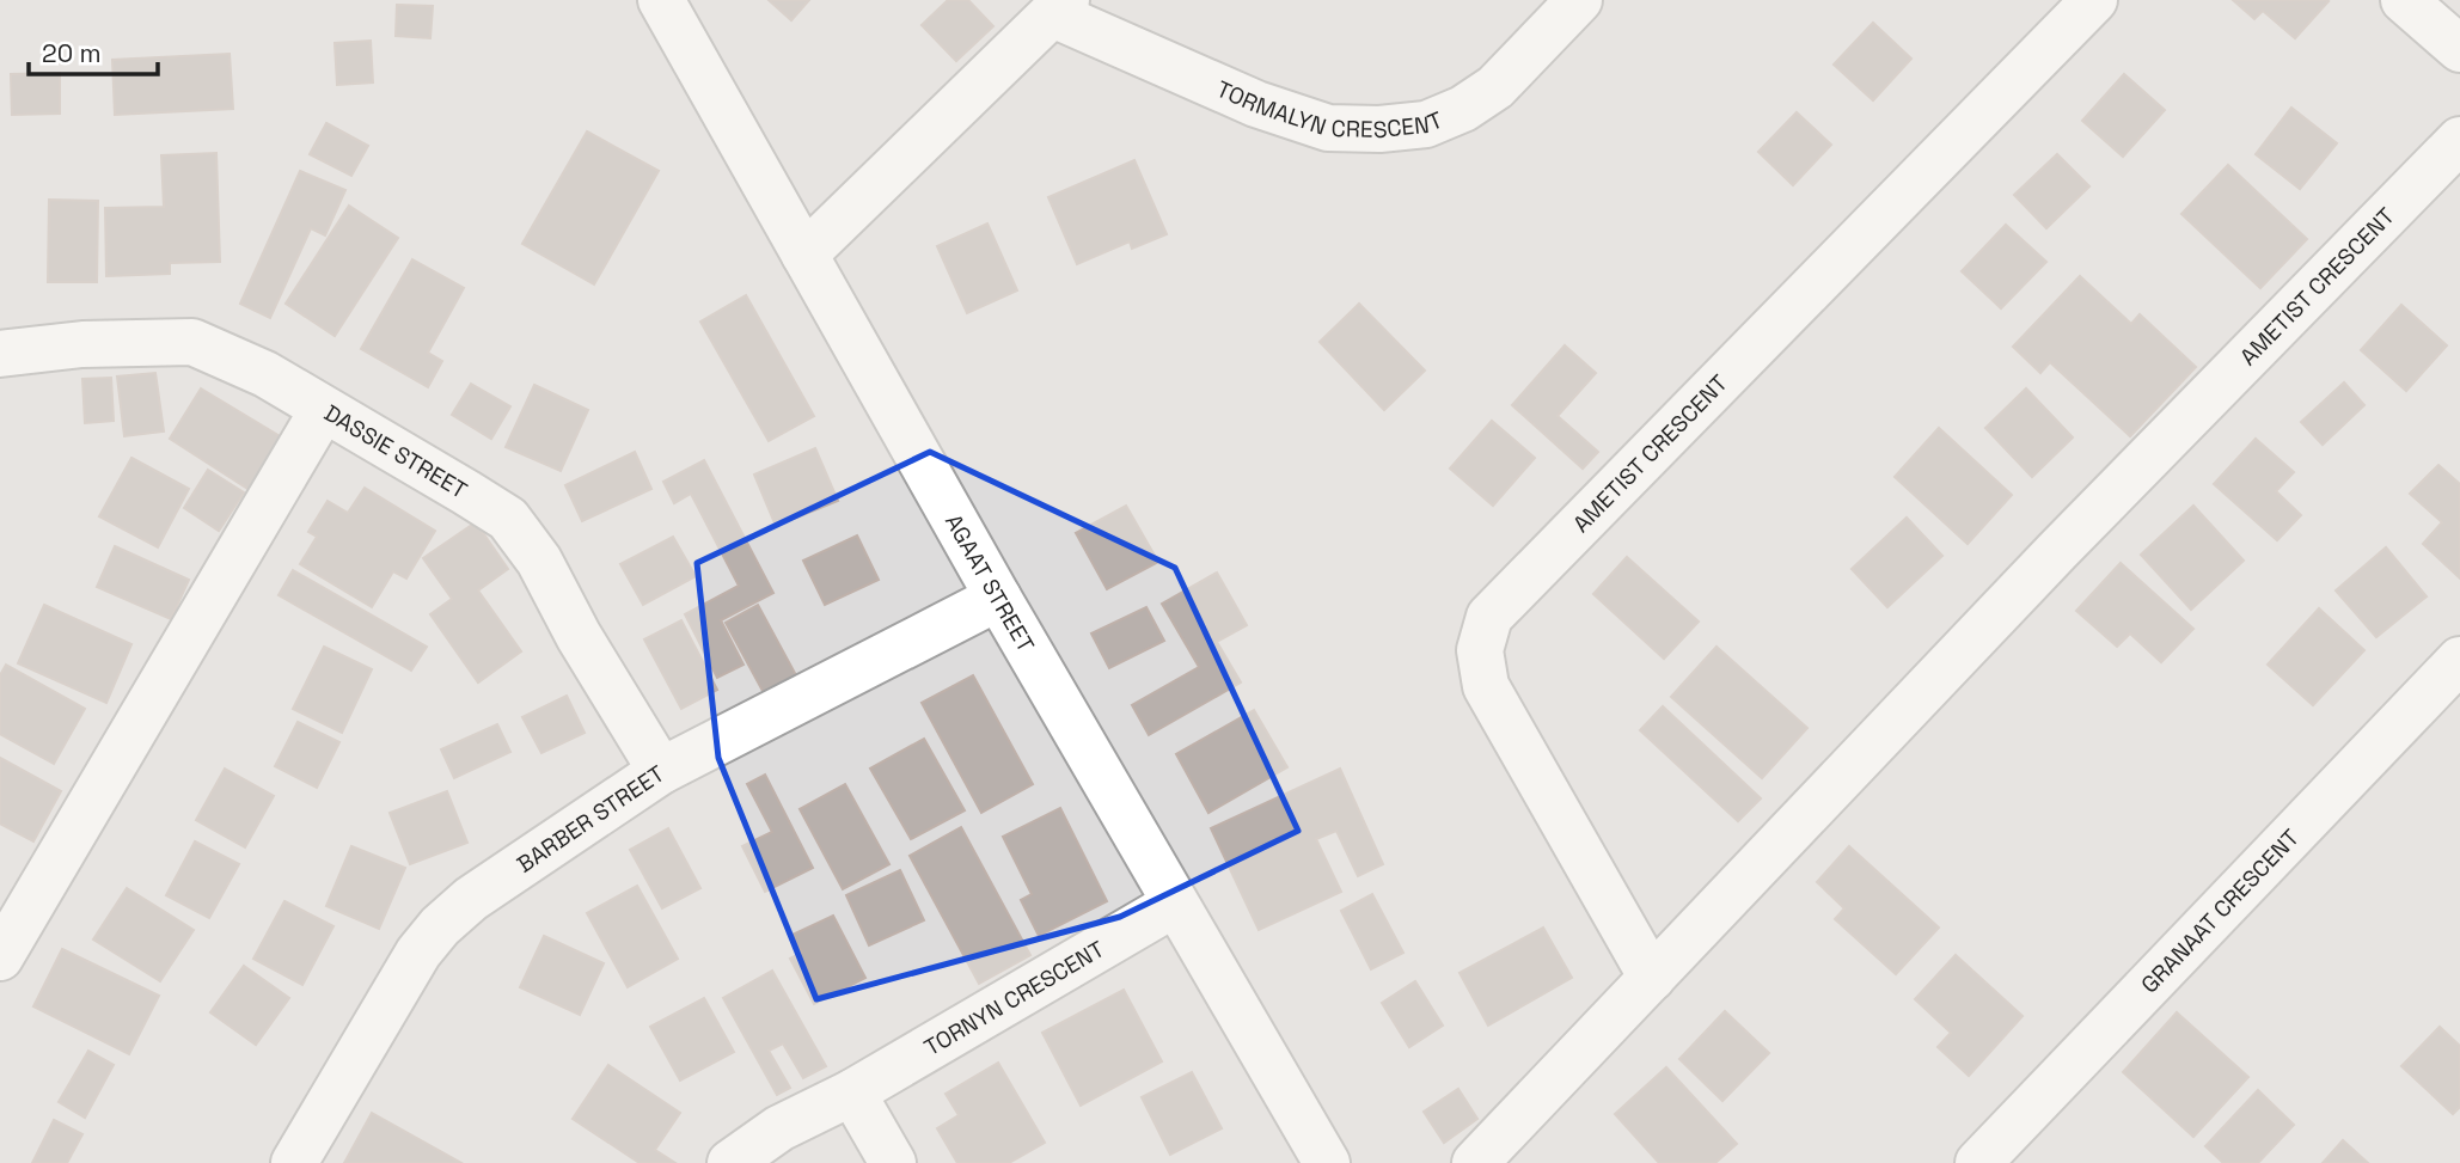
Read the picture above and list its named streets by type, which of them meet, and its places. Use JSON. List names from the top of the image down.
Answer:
{
  "streets": {
    "street": [
      "TORMALYN CRESCENT",
      "AMETIST CRESCENT",
      "DASSIE STREET",
      "AGAAT STREET",
      "BARBER STREET",
      "GRANAAT CRESCENT",
      "TORNYN CRESCENT"
    ]
  },
  "crossings": [
    ["TORMALYN CRESCENT", "AGAAT STREET"],
    ["DASSIE STREET", "BARBER STREET"],
    ["AGAAT STREET", "BARBER STREET"],
    ["AGAAT STREET", "TORNYN CRESCENT"]
  ],
  "scale_bar": "20 m"
}
